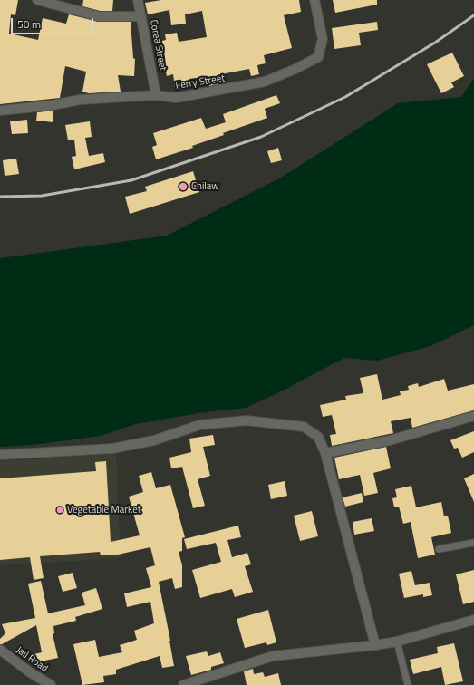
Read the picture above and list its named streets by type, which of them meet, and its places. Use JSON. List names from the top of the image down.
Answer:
{
  "streets": {
    "street": ["Corea Street", "Ferry Street", "Jail Road"]
  },
  "crossings": [
    ["Corea Street", "Ferry Street"]
  ],
  "places": ["Chilaw", "Vegetable Market"],
  "scale_bar": "50 m"
}
